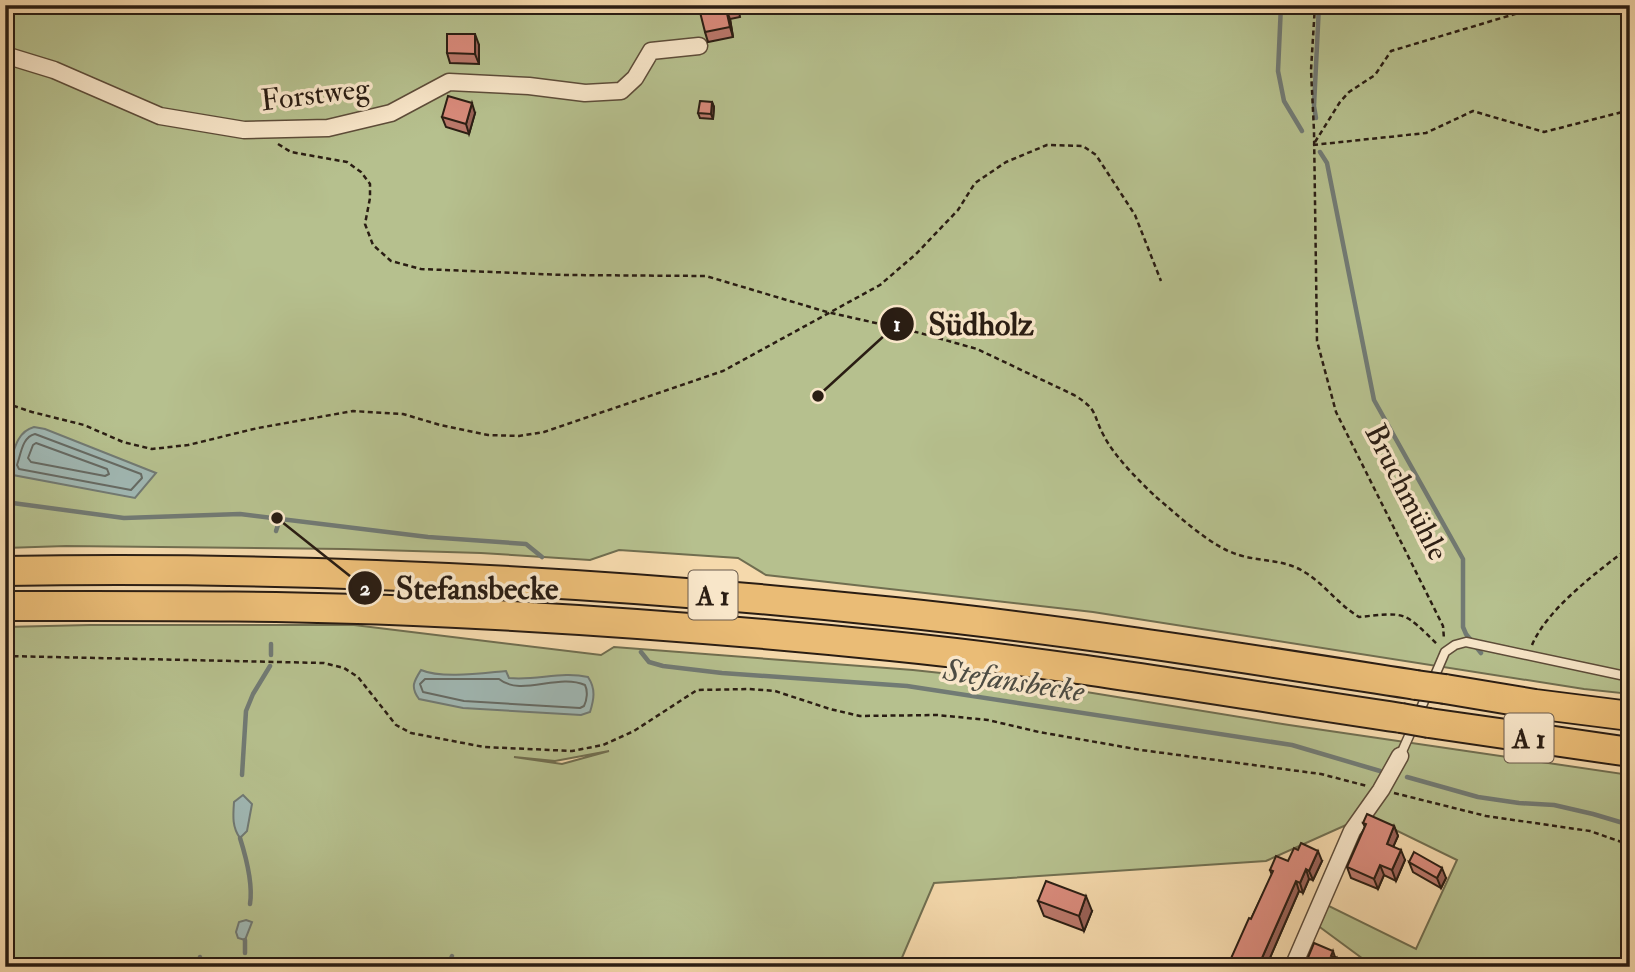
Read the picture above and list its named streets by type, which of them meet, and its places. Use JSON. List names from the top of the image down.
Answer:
{
  "streets": {
    "highway": ["A 1"],
    "street": ["Forstweg"],
    "path": ["Bruchmühle"]
  },
  "water": ["Stefansbecke"],
  "places": ["Südholz", "Stefansbecke"]
}
